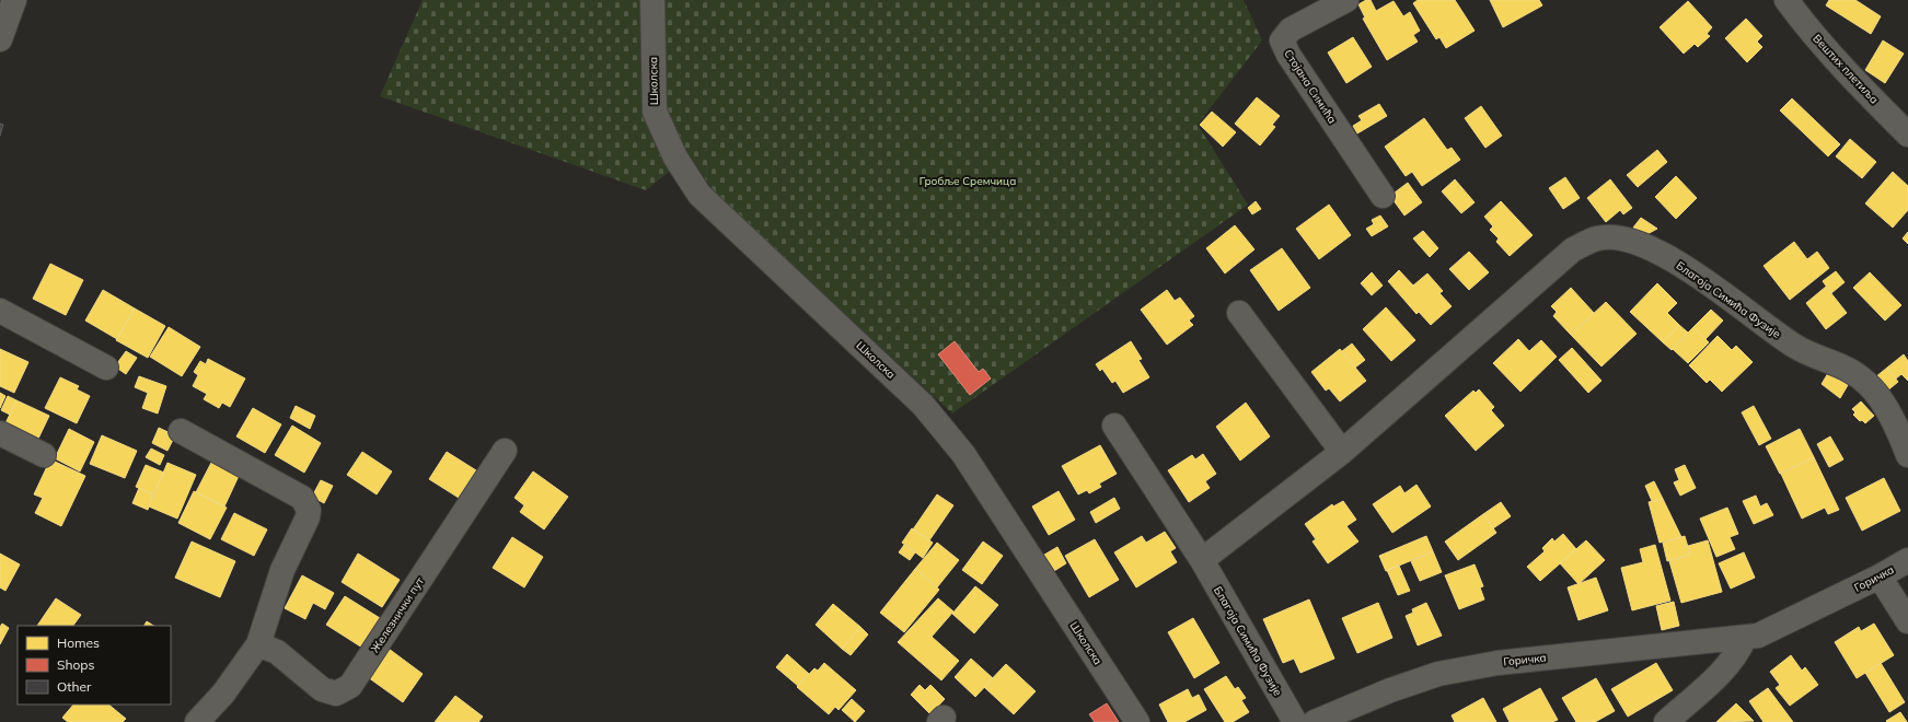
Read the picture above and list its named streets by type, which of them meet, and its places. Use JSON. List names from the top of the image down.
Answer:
{
  "streets": {
    "street": [
      "Вештих плетиља",
      "Школска",
      "Стојана Симића",
      "Благоја Симића Фузије",
      "Горичка",
      "Железнички пут"
    ]
  },
  "parks": ["Гробље Сремчица"],
  "legend": ["Homes", "Shops", "Other"]
}
